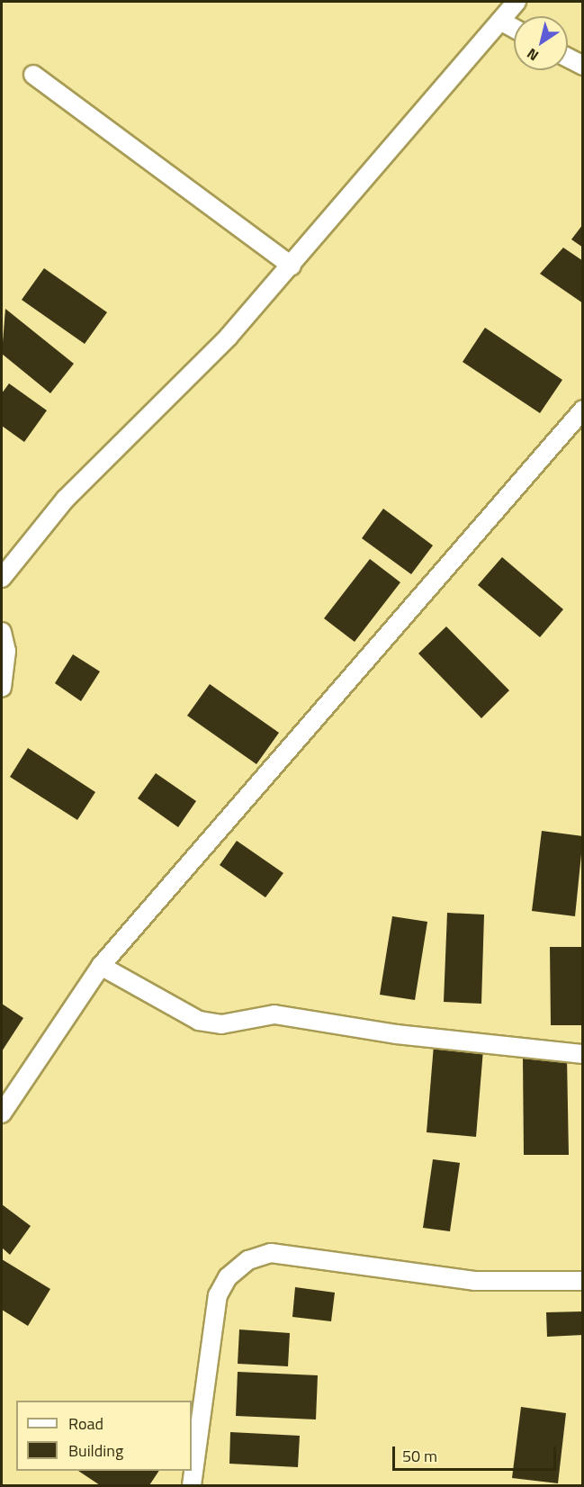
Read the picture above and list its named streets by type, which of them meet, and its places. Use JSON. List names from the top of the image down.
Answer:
{
  "legend": ["Road", "Building"],
  "scale_bar": "50 m",
  "north": "bottom left"
}
